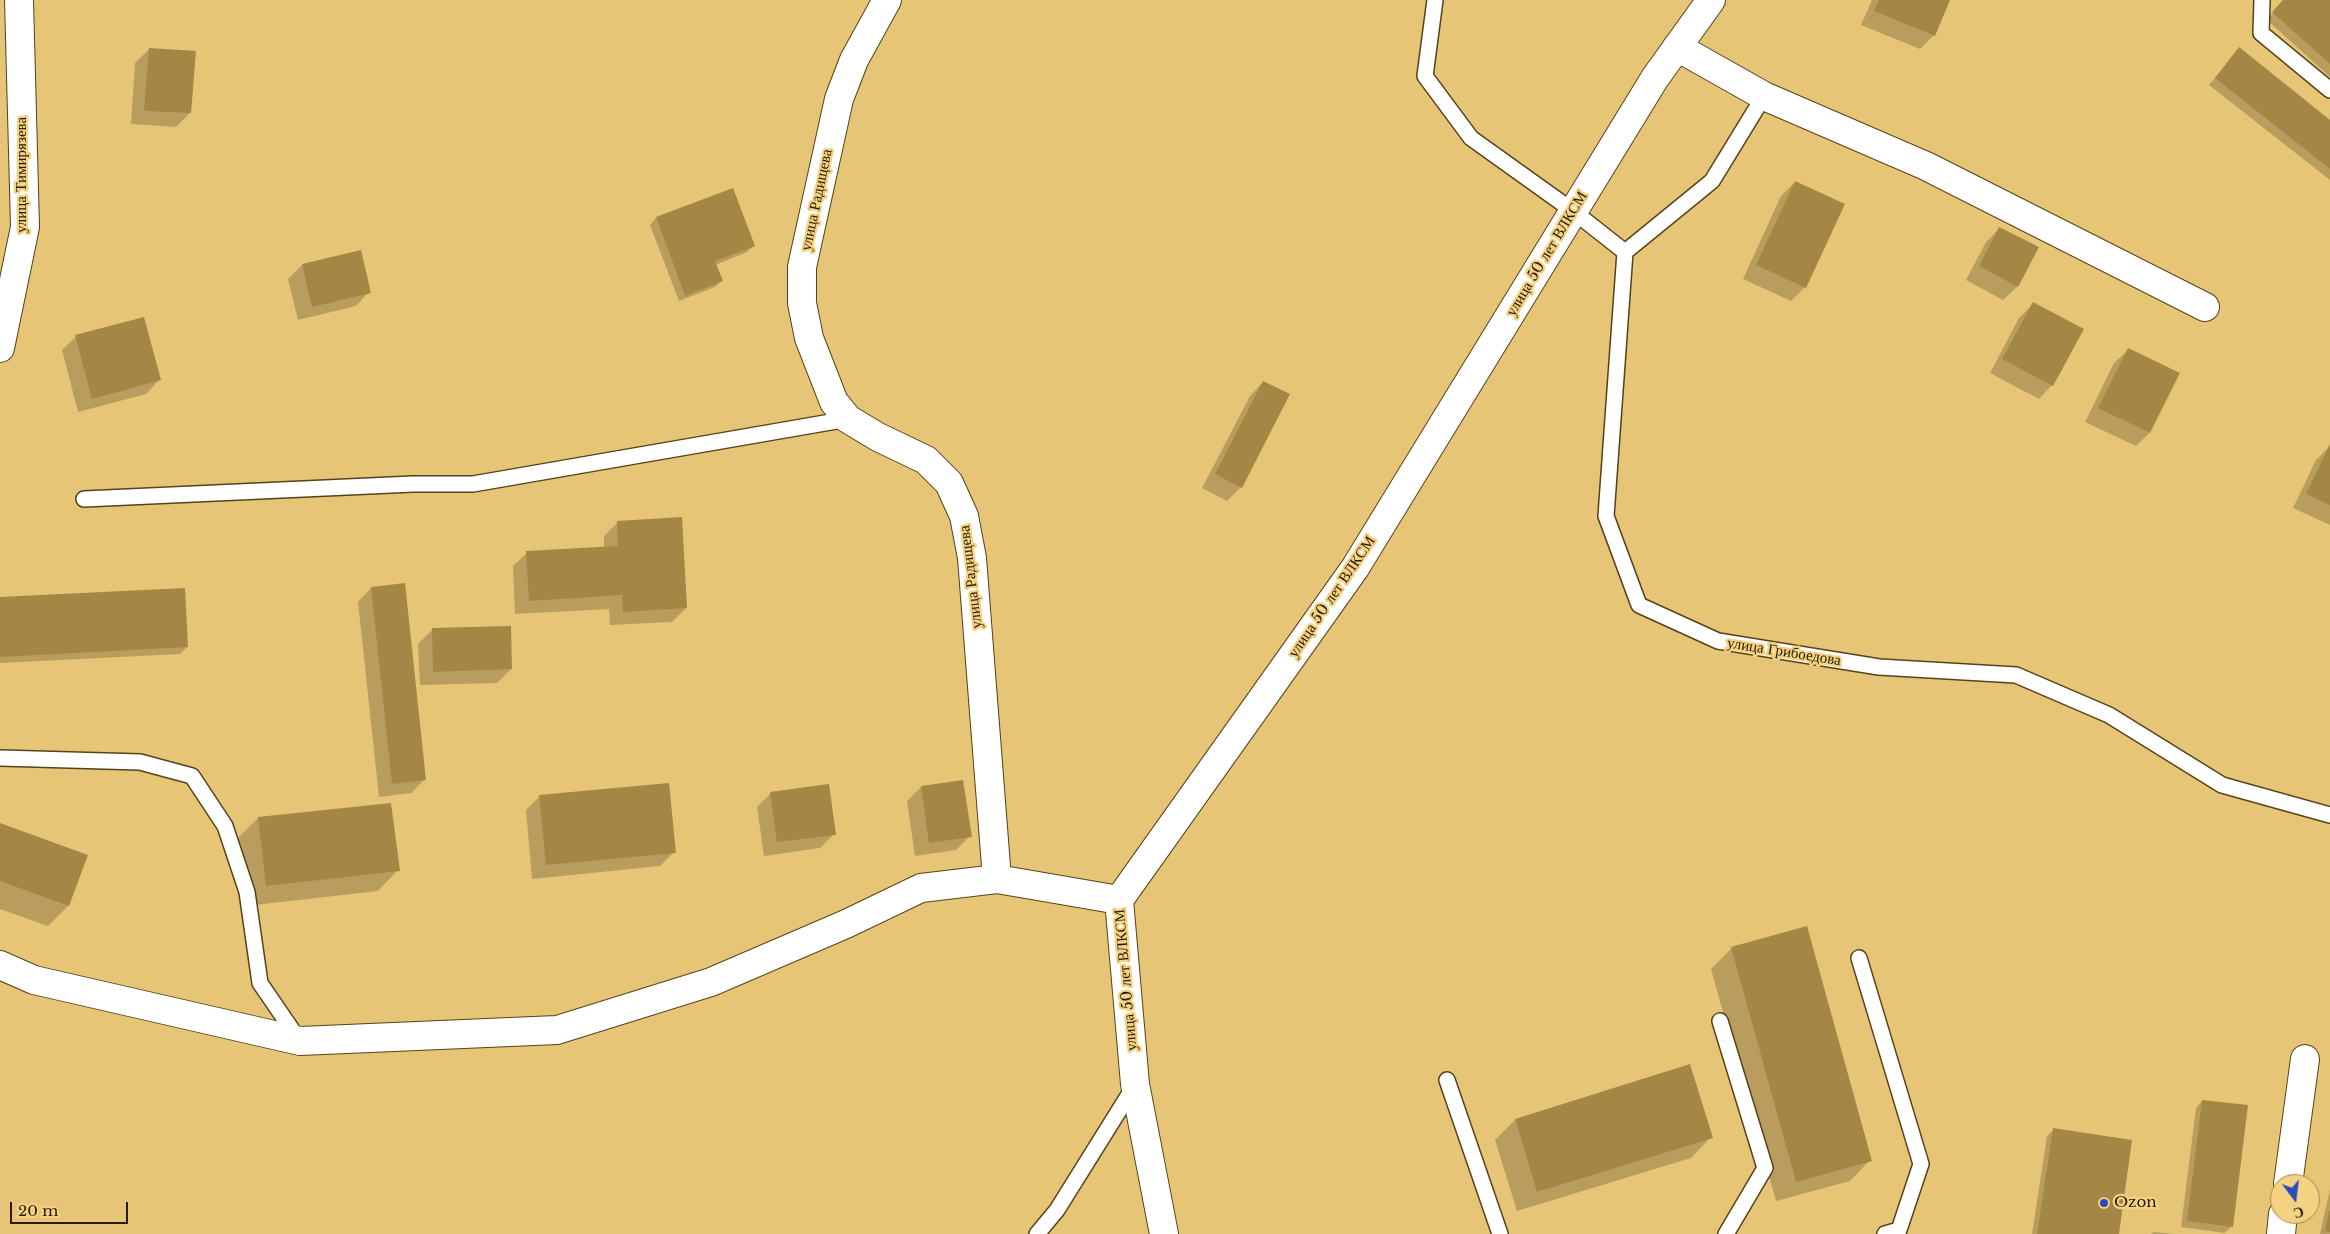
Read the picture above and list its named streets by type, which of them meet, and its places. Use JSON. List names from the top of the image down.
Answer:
{
  "streets": {
    "street": ["улица Тимирязева", "улица Радищева", "улица 50 лет ВЛКСМ"],
    "lane": ["улица Грибоедова"]
  },
  "places": ["Ozon"],
  "scale_bar": "20 m",
  "north": "bottom"
}
